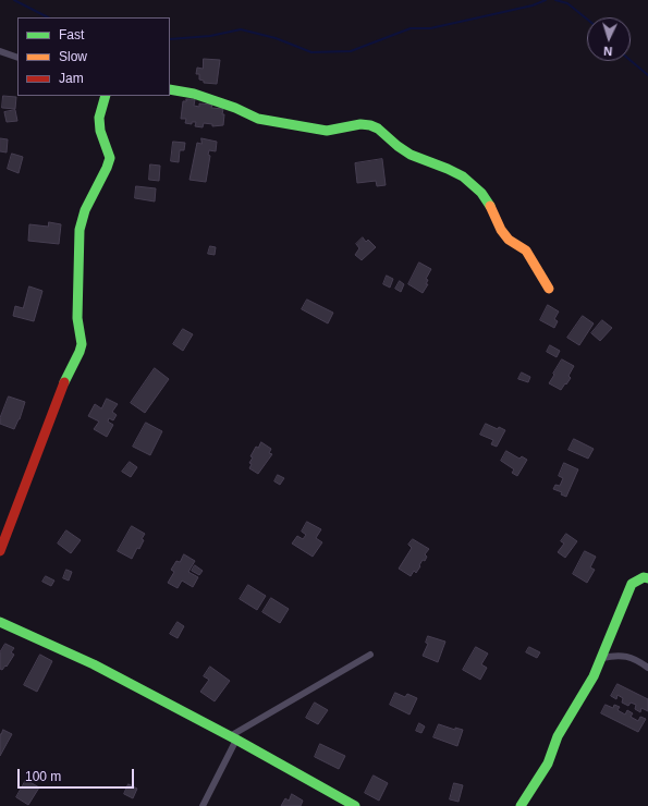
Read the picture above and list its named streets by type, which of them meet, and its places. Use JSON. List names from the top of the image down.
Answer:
{
  "legend": ["Fast", "Slow", "Jam"],
  "scale_bar": "100 m",
  "north": "bottom"
}
